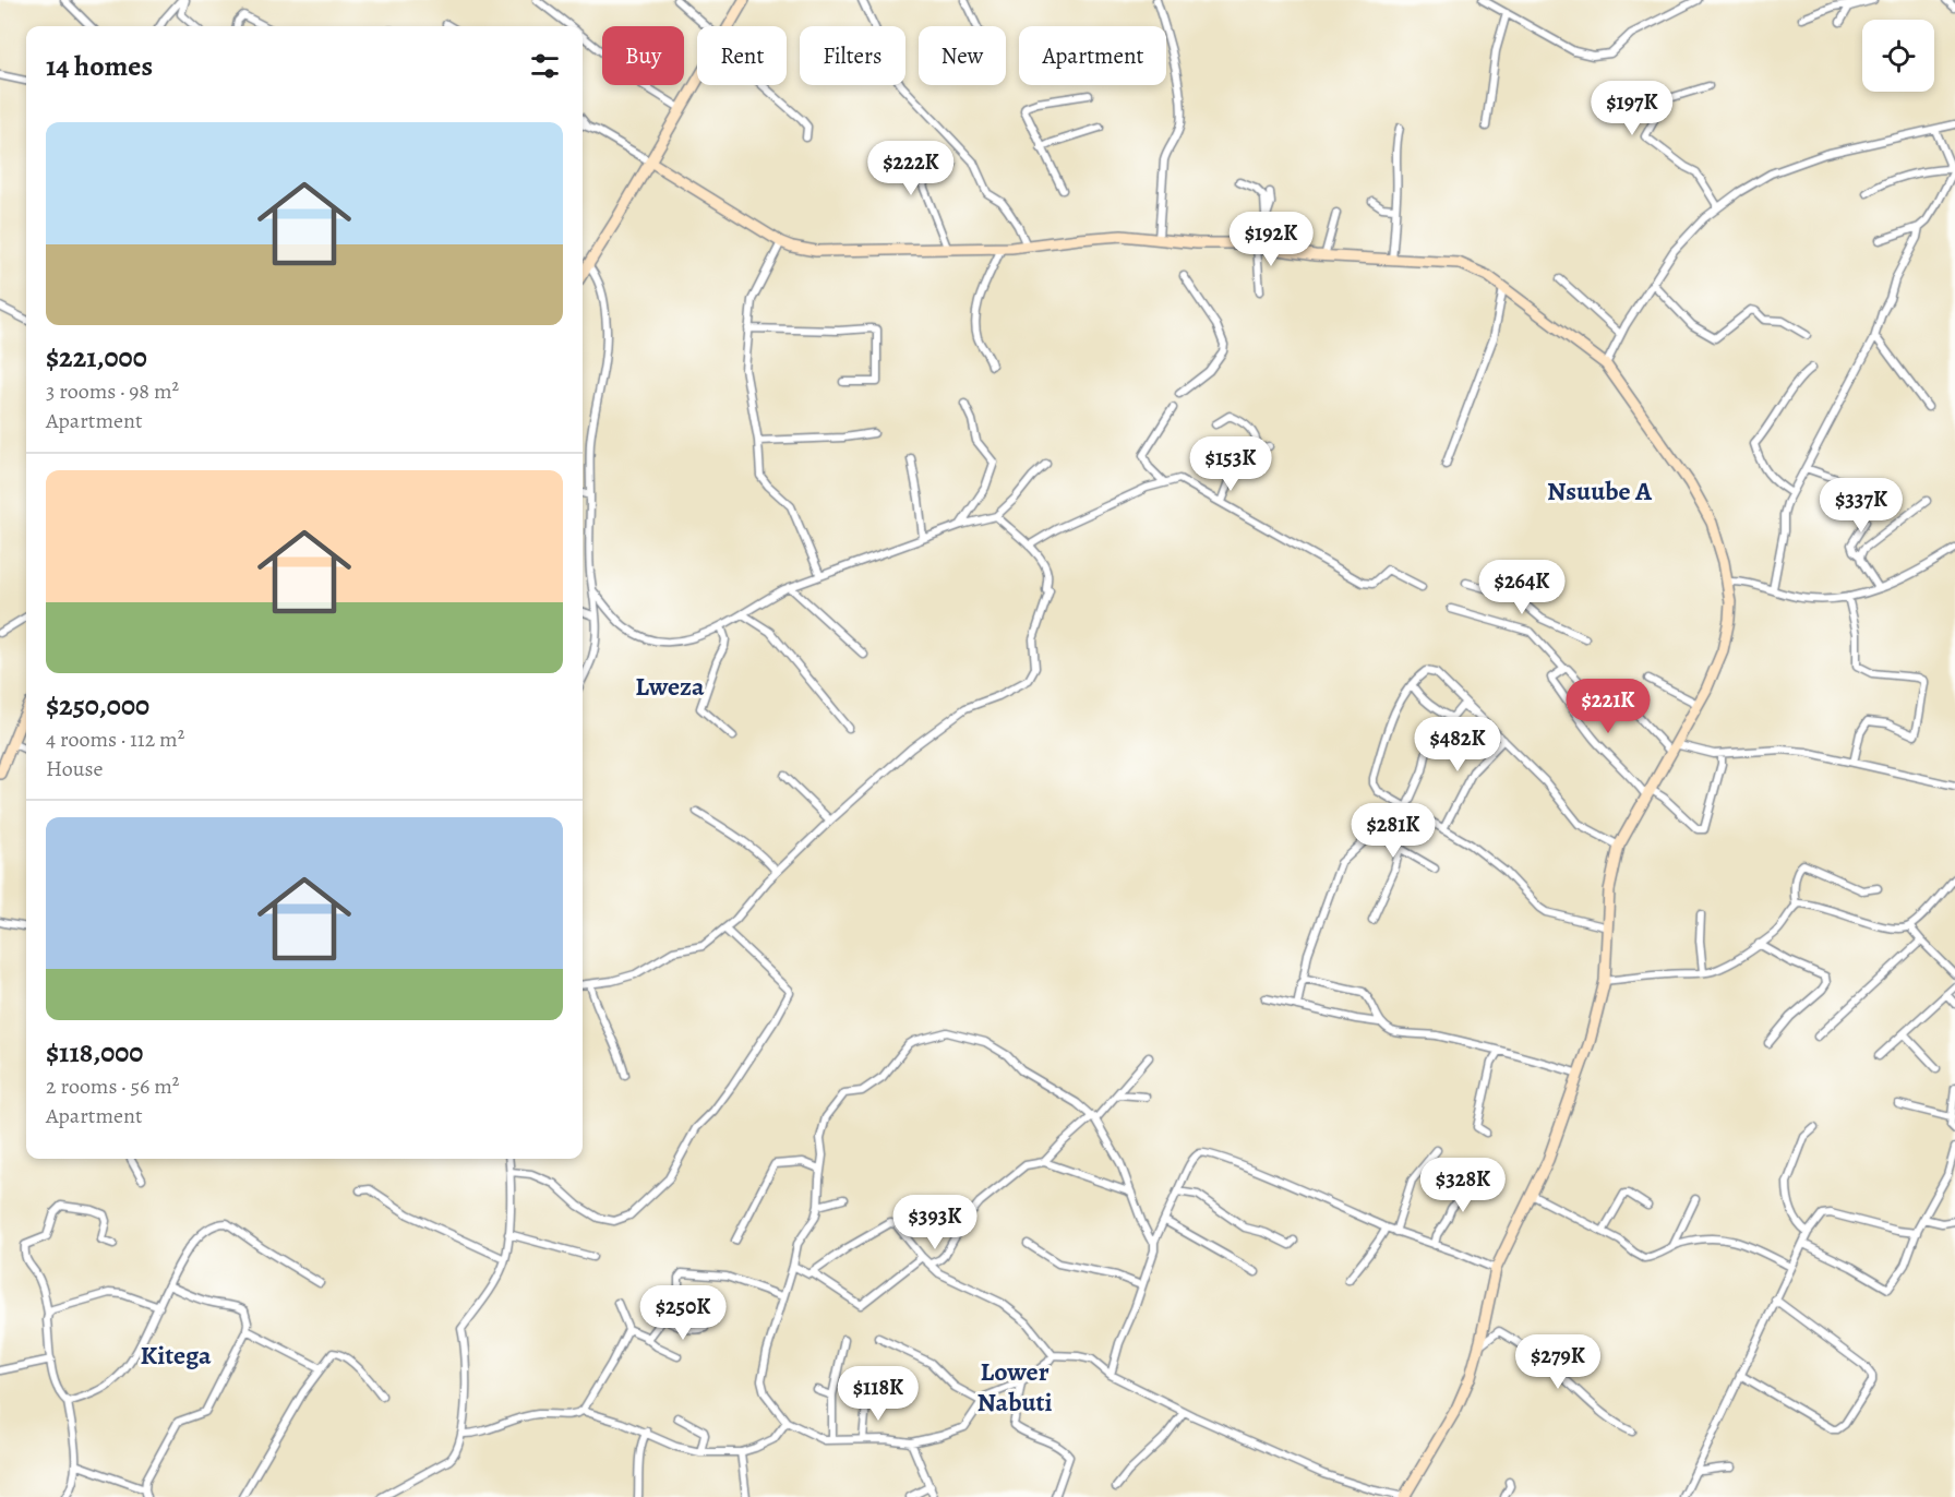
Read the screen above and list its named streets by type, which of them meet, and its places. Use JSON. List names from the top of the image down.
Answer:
{
  "districts": [
    "Nsuube A",
    "Lweza",
    "Kitega",
    "Lower Nabuti"
  ],
  "page": {
    "chip": [
      "Buy",
      "Rent",
      "Filters",
      "New",
      "Apartment"
    ],
    "heading": "14 homes",
    "price": [
      "$197K",
      "$222K",
      "$192K",
      "$153K",
      "$337K",
      "$264K",
      "$221K",
      "$482K",
      "$281K",
      "$328K",
      "$393K",
      "$250K",
      "$279K",
      "$118K"
    ],
    "list": [
      {
        "name": "$221,000",
        "note": "3 rooms · 98 m² · Apartment"
      },
      {
        "name": "$250,000",
        "note": "4 rooms · 112 m² · House"
      },
      {
        "name": "$118,000",
        "note": "2 rooms · 56 m² · Apartment"
      }
    ]
  }
}
